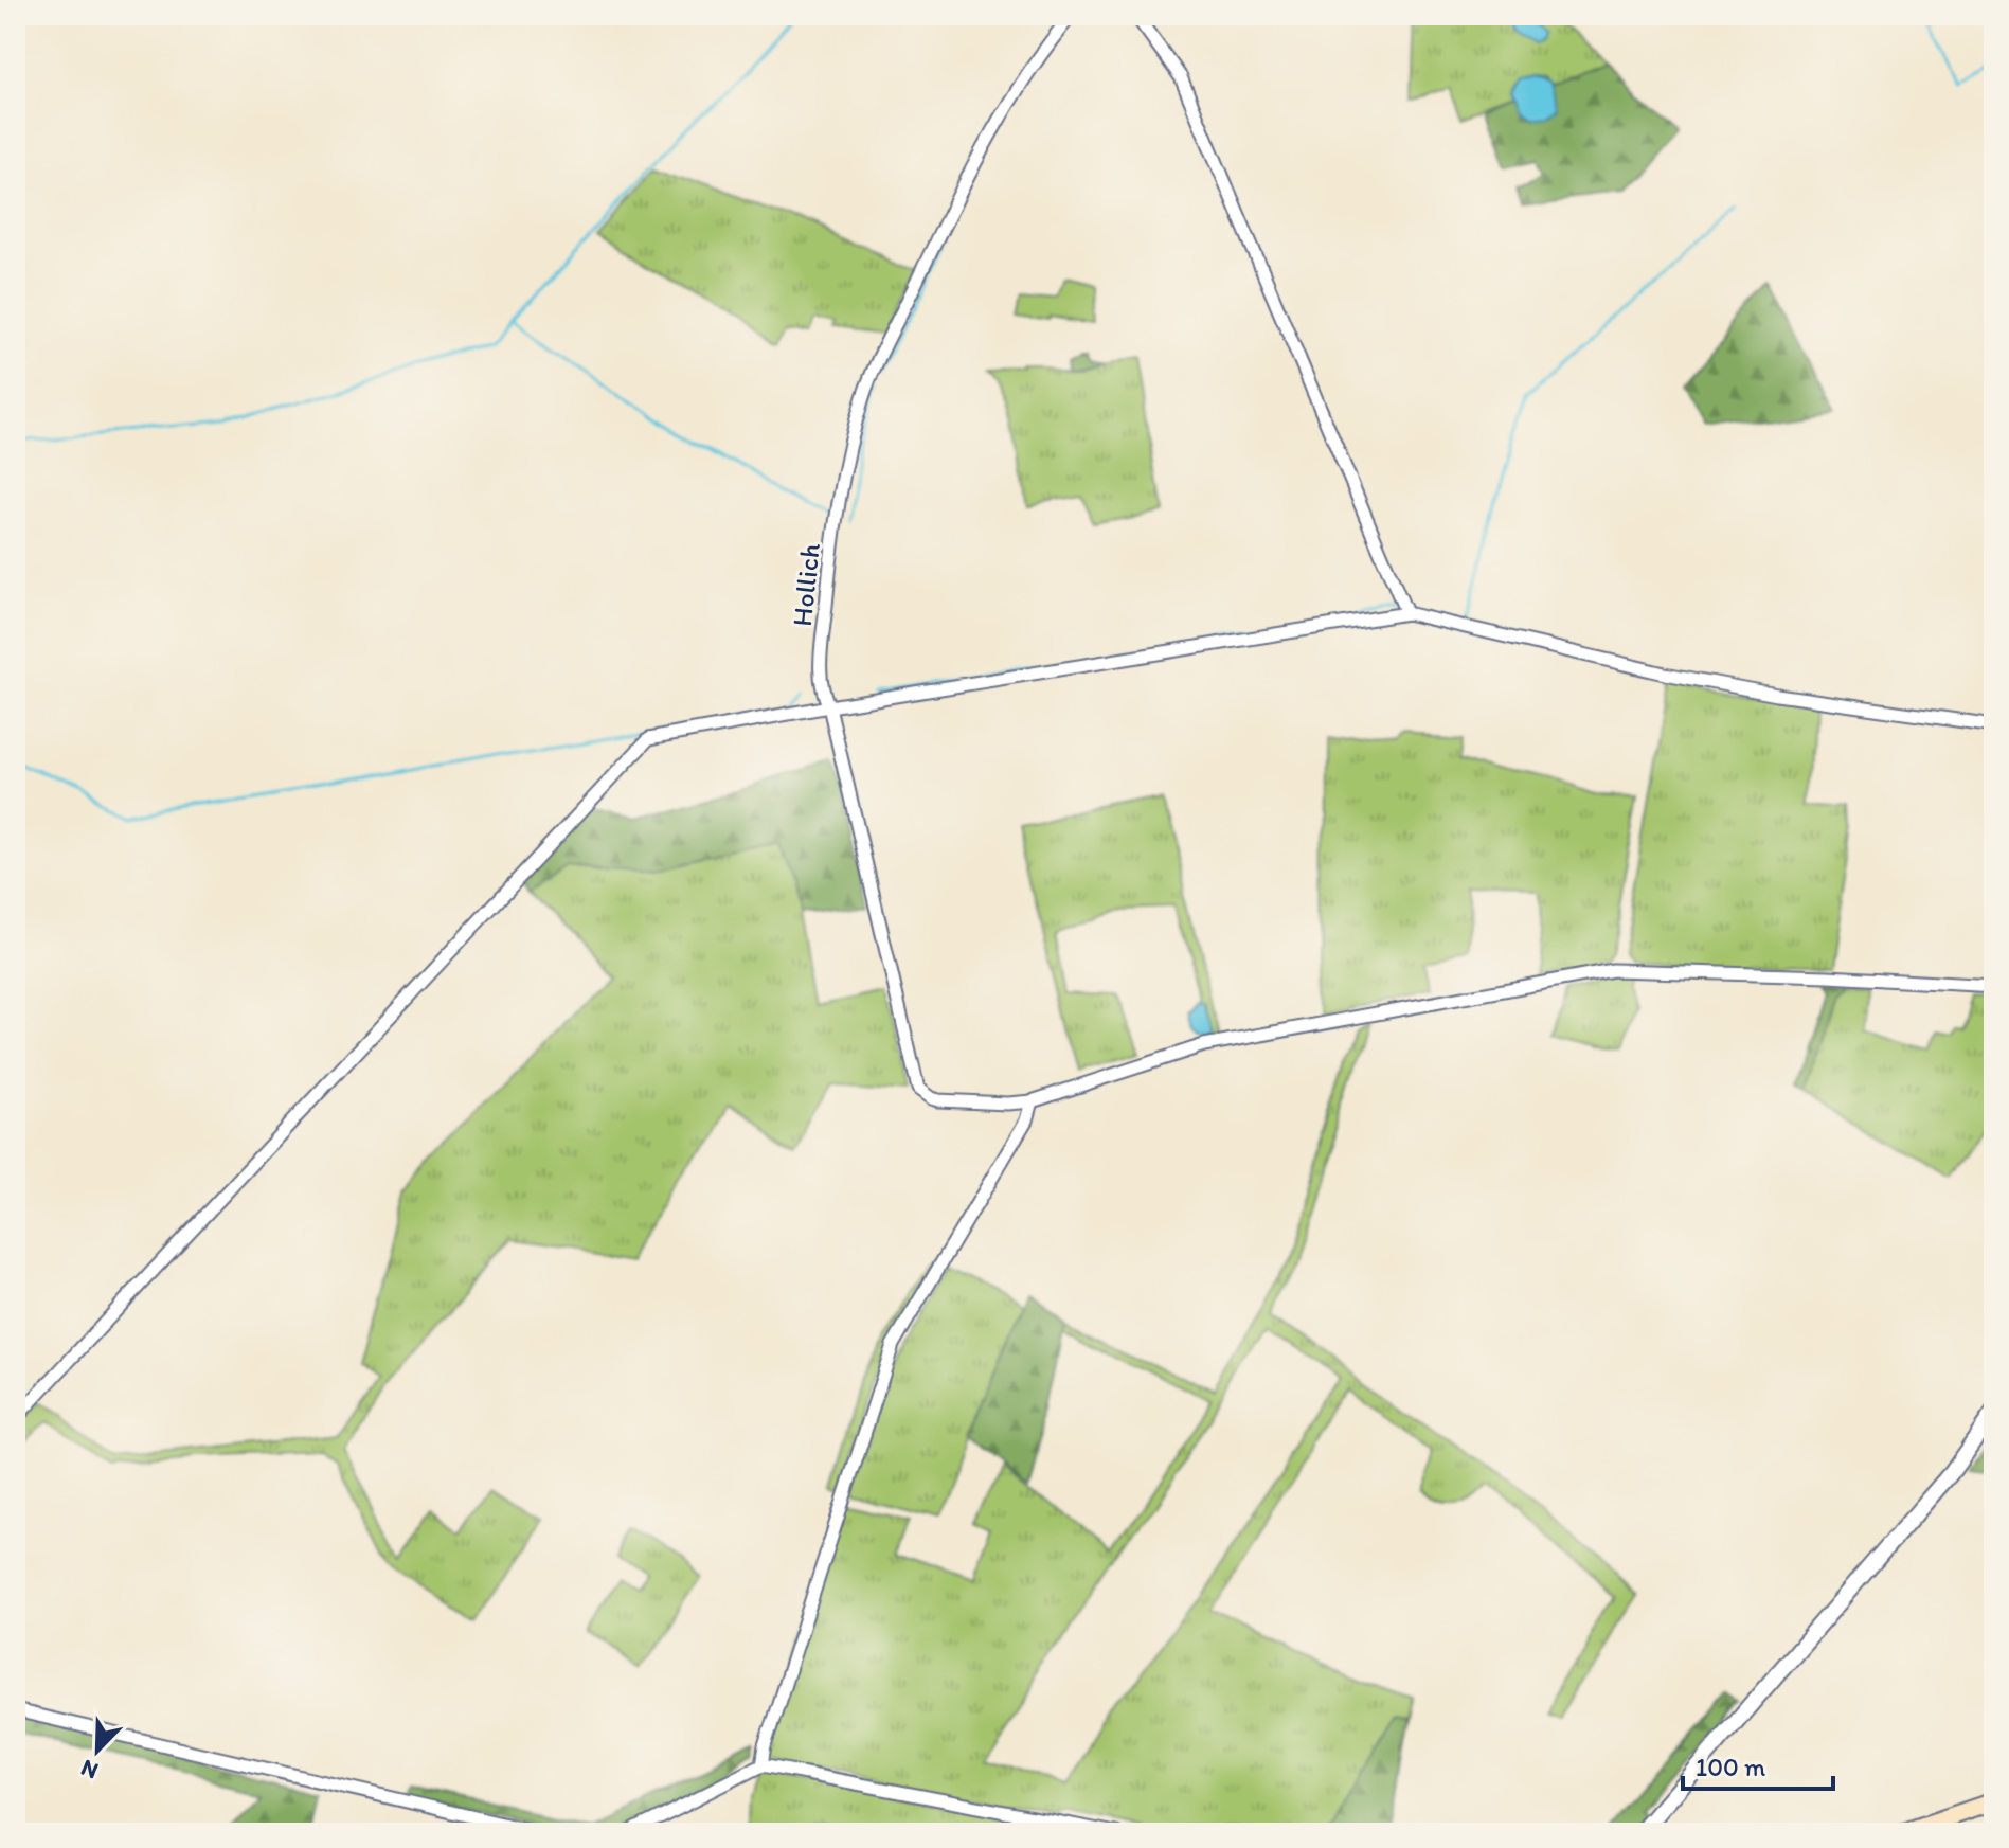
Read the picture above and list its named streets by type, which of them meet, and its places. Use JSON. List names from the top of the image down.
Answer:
{
  "streets": {
    "street": ["Hollich"]
  },
  "scale_bar": "100 m",
  "north": "bottom left"
}
